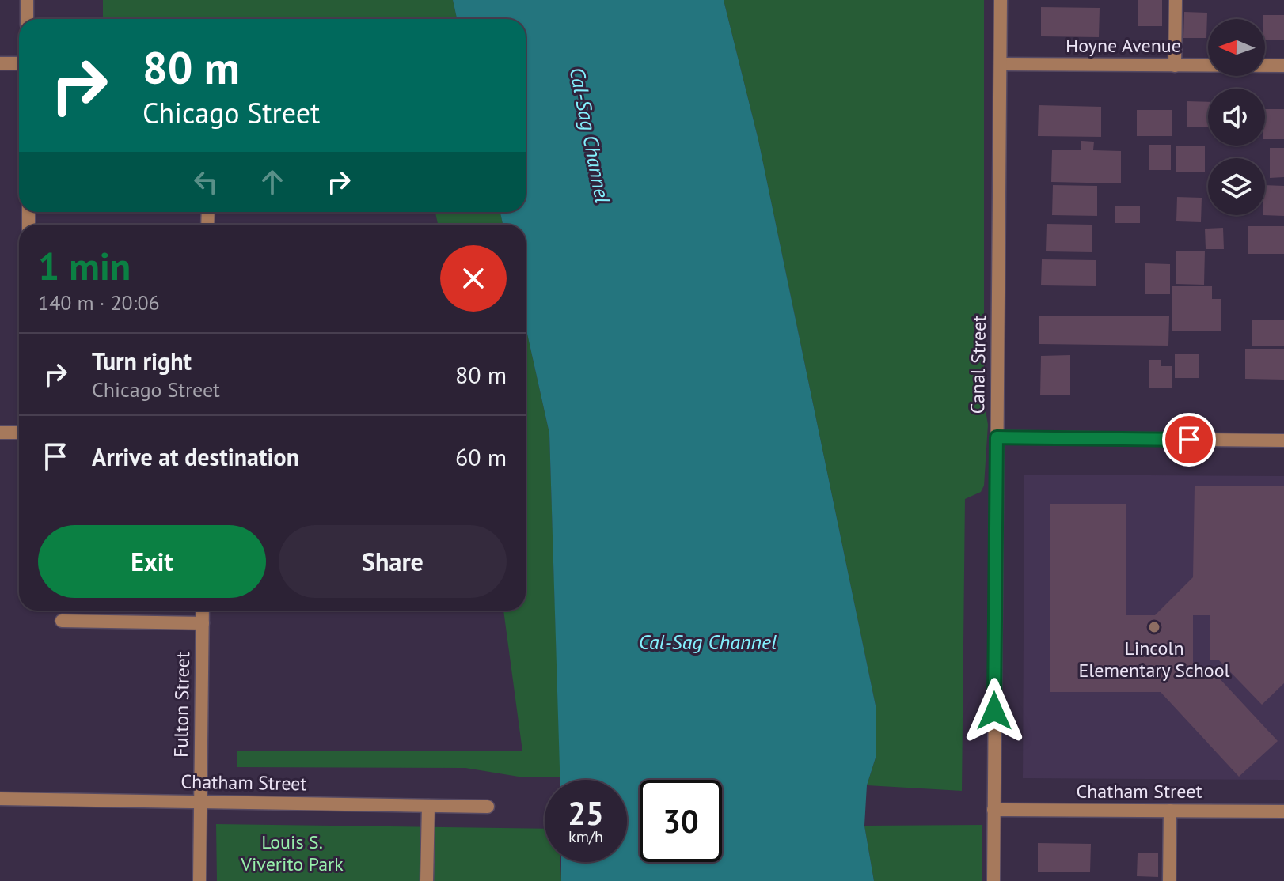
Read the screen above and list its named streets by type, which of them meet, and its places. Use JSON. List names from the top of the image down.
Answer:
{
  "streets": {
    "street": [
      "Hoyne Avenue",
      "Canal Street",
      "Fulton Street",
      "Chatham Street"
    ]
  },
  "crossings": [
    ["Hoyne Avenue", "Canal Street"],
    ["Canal Street", "Chatham Street"],
    ["Fulton Street", "Chatham Street"]
  ],
  "water": ["Cal-Sag Channel"],
  "parks": ["Louis S. Viverito Park"],
  "places": ["Lincoln Elementary School"],
  "north": "left",
  "page": {
    "turn": ["80 m", "Chicago Street"],
    "heading": ["1 min", "140 m · 20:06"],
    "list": [
      {
        "name": "Turn right",
        "note": "Chicago Street",
        "value": "80 m"
      },
      {
        "name": "Arrive at destination",
        "value": "60 m"
      }
    ],
    "buttons": ["Exit", "Share"],
    "speed": "25 km/h",
    "limit": "30"
  }
}
